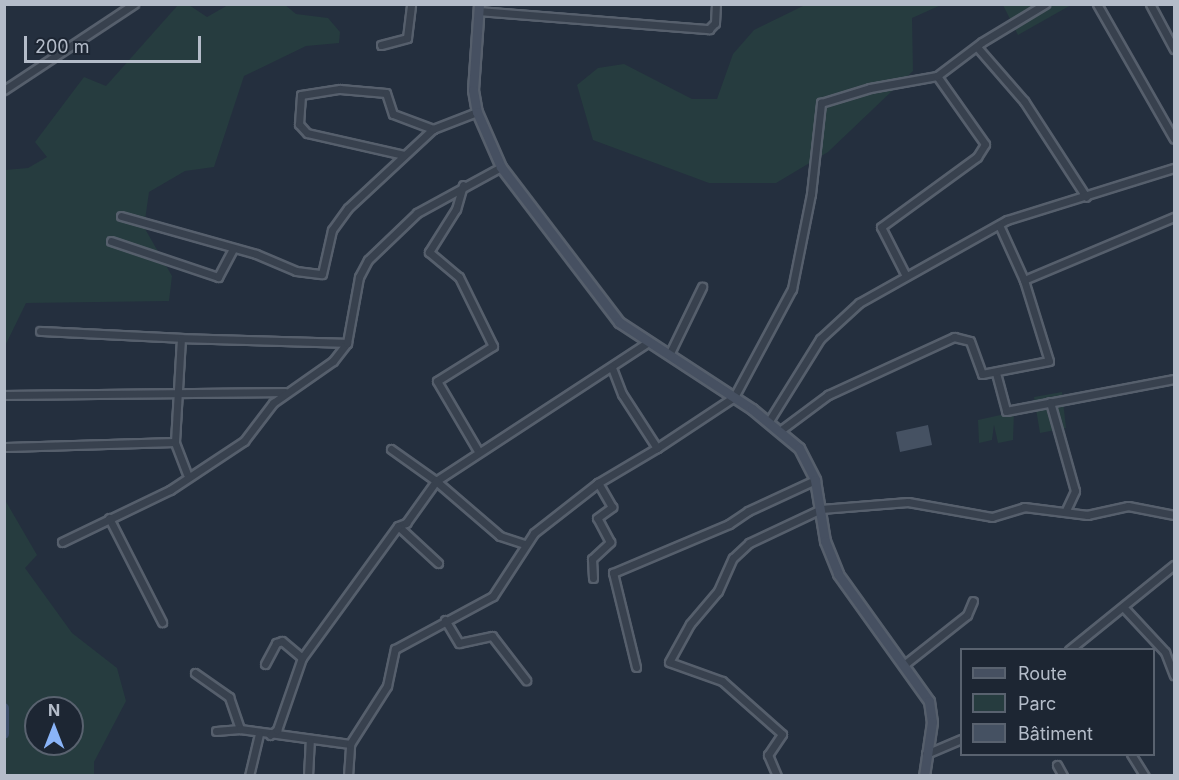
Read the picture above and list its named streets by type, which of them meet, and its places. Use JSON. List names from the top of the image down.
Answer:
{
  "legend": ["Route", "Parc", "Bâtiment"],
  "scale_bar": "200 m",
  "north": "top"
}
